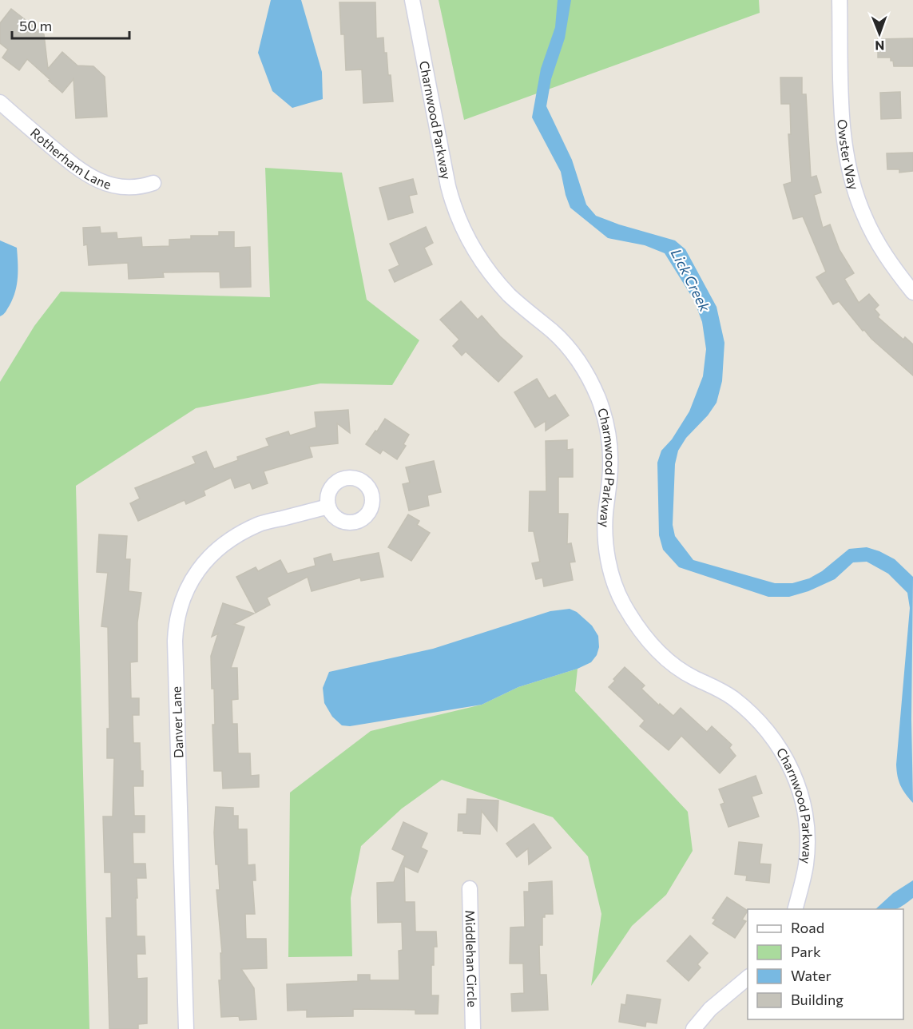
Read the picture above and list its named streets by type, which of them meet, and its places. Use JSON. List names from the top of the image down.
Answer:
{
  "streets": {
    "street": [
      "Charnwood Parkway",
      "Owster Way",
      "Rotherham Lane",
      "Danver Lane",
      "Middlehan Circle"
    ]
  },
  "water": ["Lick Creek"],
  "legend": [
    "Road",
    "Park",
    "Water",
    "Building"
  ],
  "scale_bar": "50 m",
  "north": "bottom"
}
